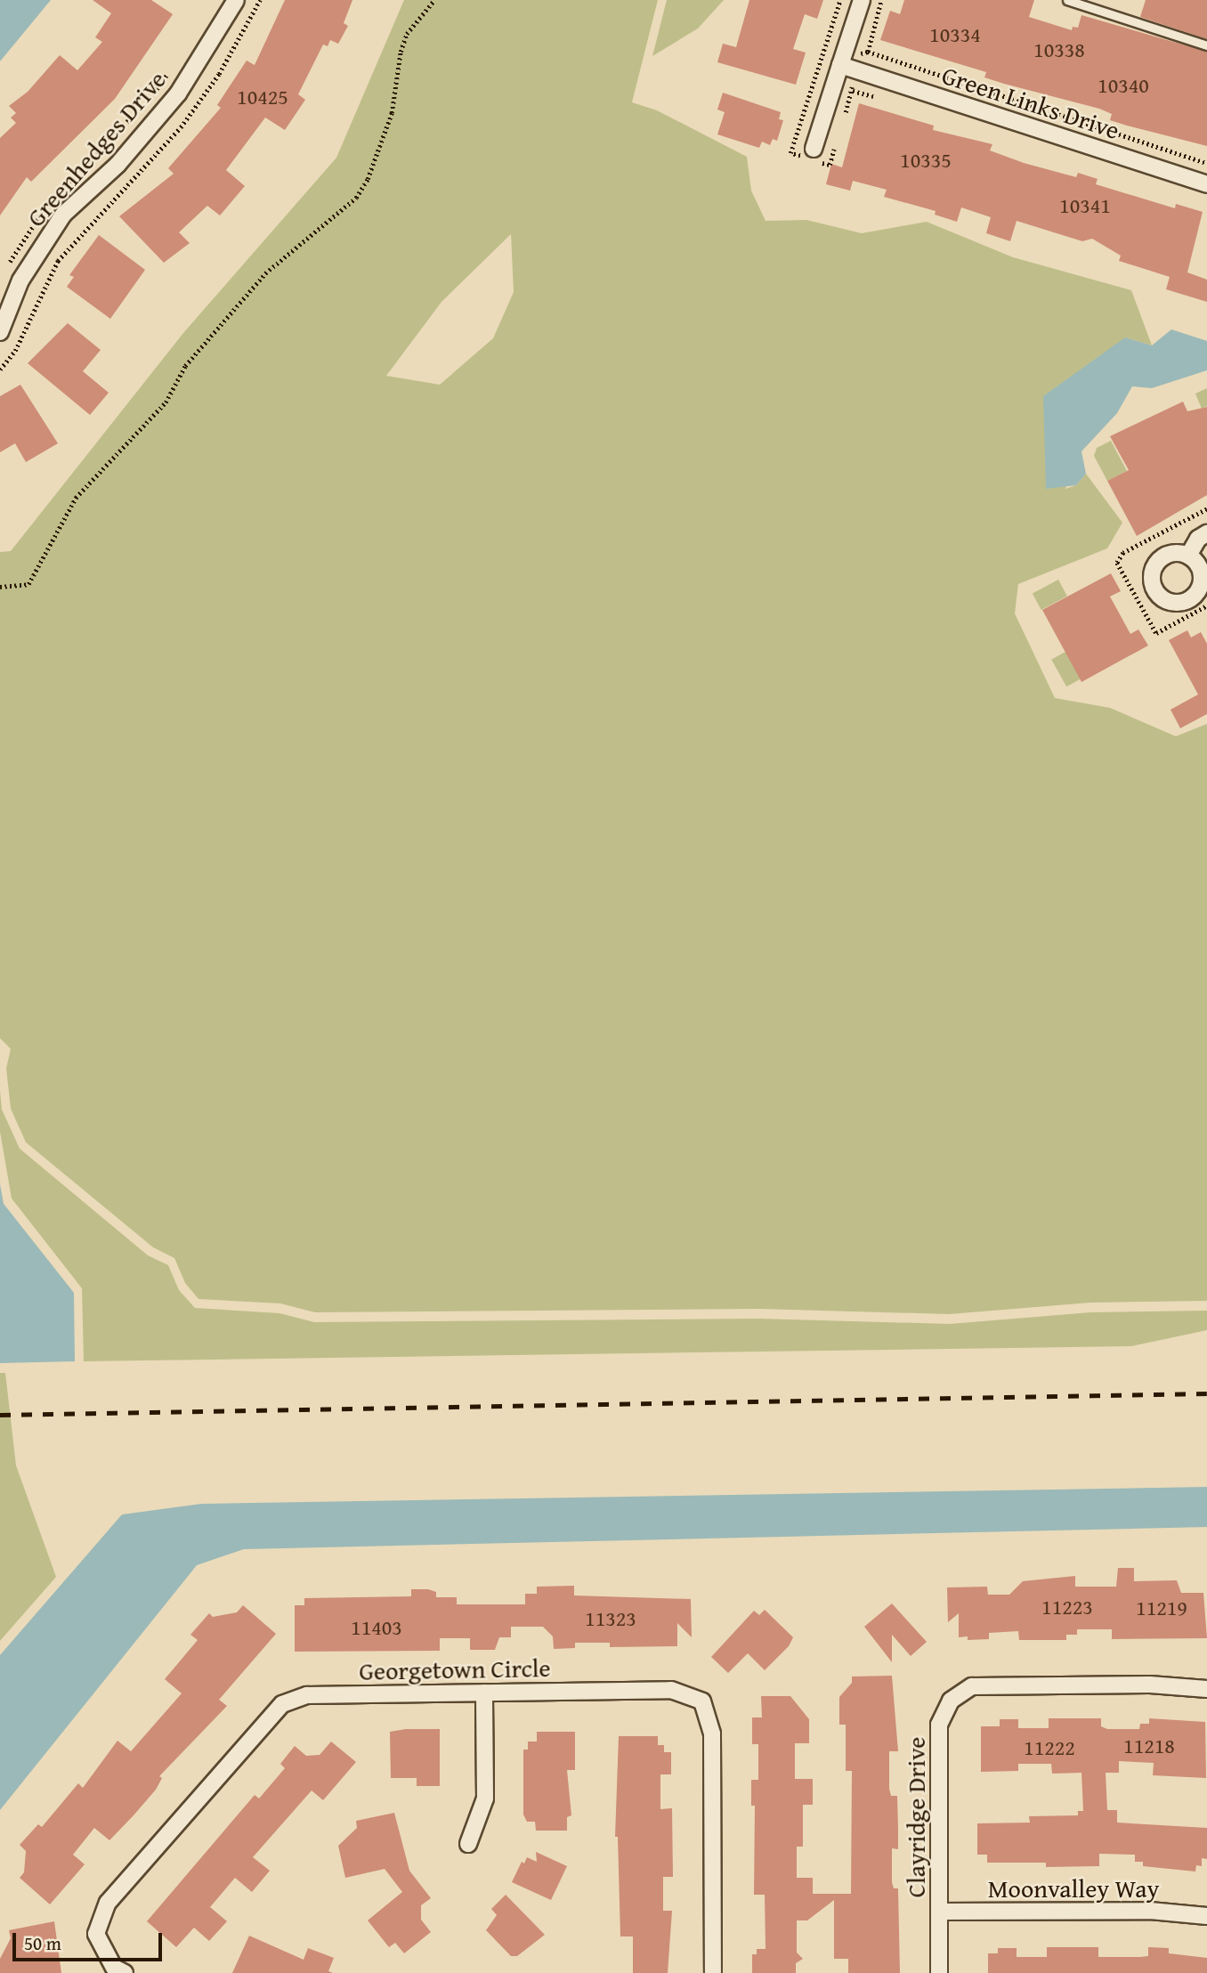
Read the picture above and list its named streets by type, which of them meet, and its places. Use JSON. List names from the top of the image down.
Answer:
{
  "streets": {
    "street": [
      "Green Links Drive",
      "Greenhedges Drive",
      "Georgetown Circle",
      "Clayridge Drive",
      "Moonvalley Way"
    ]
  },
  "crossings": [
    ["Clayridge Drive", "Moonvalley Way"]
  ],
  "house_numbers": [
    "10334",
    "10338",
    "10340",
    "10425",
    "10335",
    "10341",
    "11223",
    "11219",
    "11323",
    "11403",
    "11218",
    "11222"
  ],
  "scale_bar": "50 m"
}
